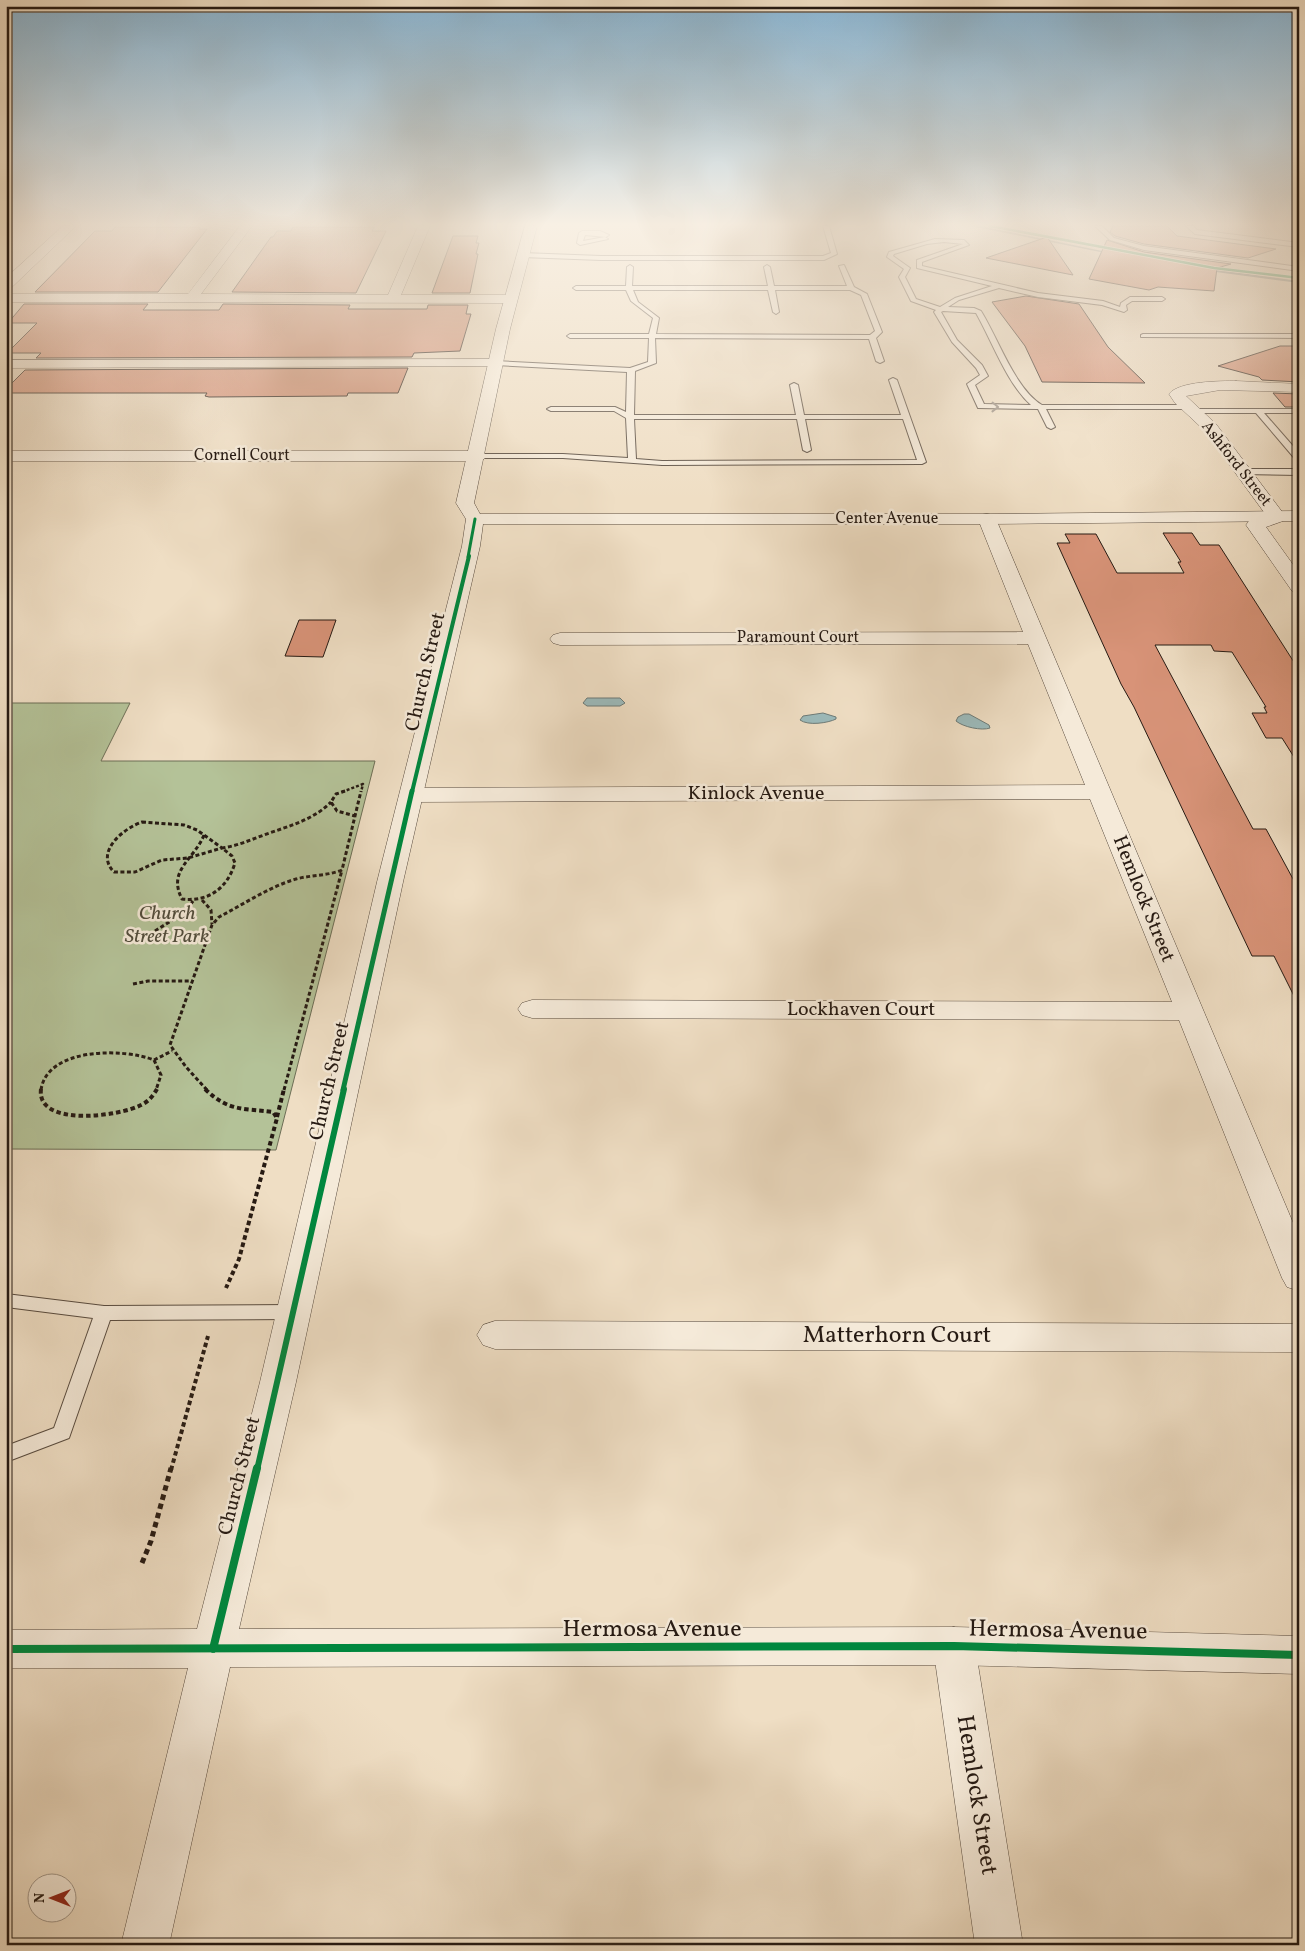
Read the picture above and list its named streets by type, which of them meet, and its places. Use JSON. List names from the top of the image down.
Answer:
{
  "streets": {
    "street": [
      "Cornell Court",
      "Ashford Street",
      "Center Avenue",
      "Paramount Court",
      "Church Street",
      "Kinlock Avenue",
      "Hemlock Street",
      "Lockhaven Court",
      "Matterhorn Court",
      "Hermosa Avenue"
    ]
  },
  "crossings": [
    ["Cornell Court", "Church Street"],
    ["Ashford Street", "Center Avenue"],
    ["Center Avenue", "Church Street"],
    ["Center Avenue", "Hemlock Street"],
    ["Paramount Court", "Hemlock Street"],
    ["Church Street", "Kinlock Avenue"],
    ["Church Street", "Hermosa Avenue"],
    ["Kinlock Avenue", "Hemlock Street"],
    ["Hemlock Street", "Lockhaven Court"],
    ["Hemlock Street", "Hermosa Avenue"]
  ],
  "parks": ["Church Street Park"],
  "north": "left"
}
